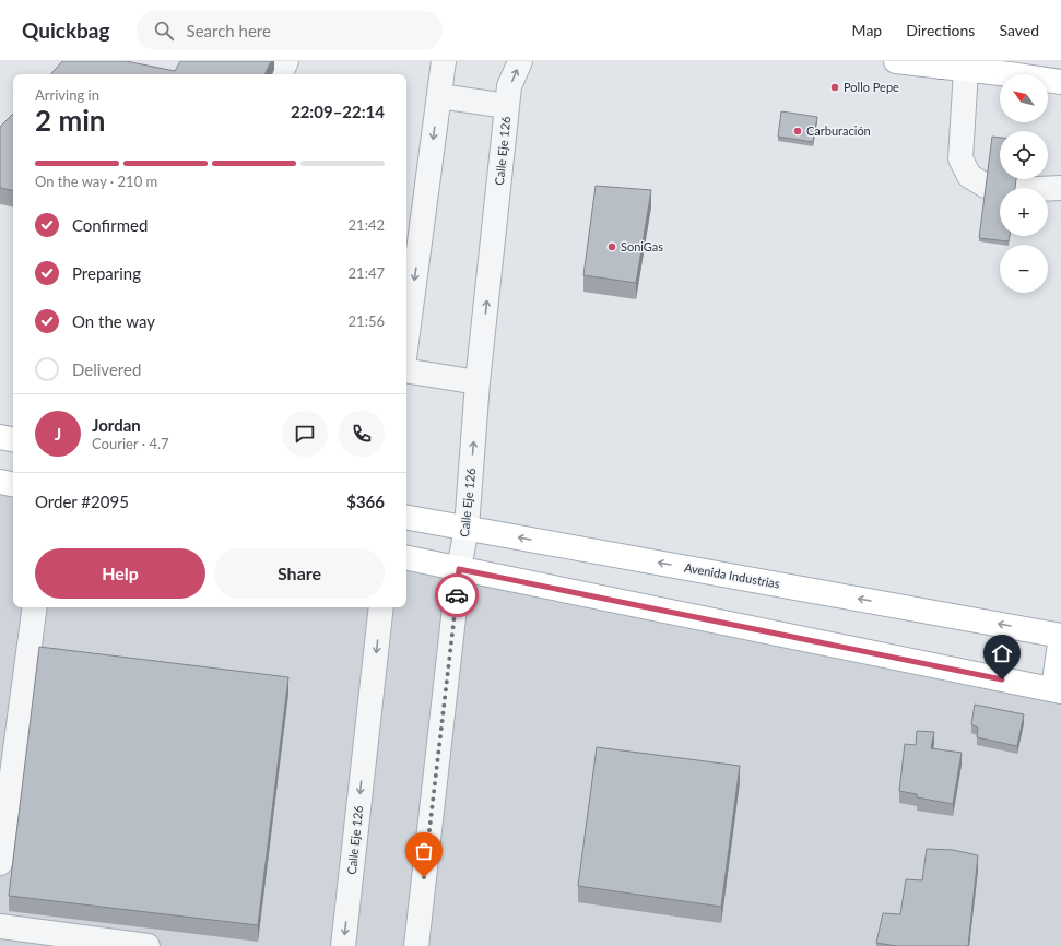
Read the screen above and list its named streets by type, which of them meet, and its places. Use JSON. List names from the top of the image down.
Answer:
{
  "streets": {
    "main road": ["Avenida Industrias"],
    "street": ["Calle Eje 126"]
  },
  "crossings": [
    ["Calle Eje 126", "Avenida Industrias"]
  ],
  "places": ["Pollo Pepe", "Carburación", "SoniGas"],
  "north": "top left",
  "page": {
    "header": "Quickbag",
    "search": "Search here",
    "nav": ["Map", "Directions", "Saved"],
    "map_buttons": ["+", "−"],
    "heading": ["2 min", "Arriving in", "22:09–22:14"],
    "panel": [
      "Jordan",
      "Courier · 4.7",
      "Order #2095",
      "$366"
    ],
    "bar": "On the way · 210 m",
    "list": [
      ["Confirmed", "21:42"],
      ["Preparing", "21:47"],
      ["On the way", "21:56"],
      "Delivered"
    ],
    "round": "J",
    "buttons": ["Help", "Share"]
  }
}
